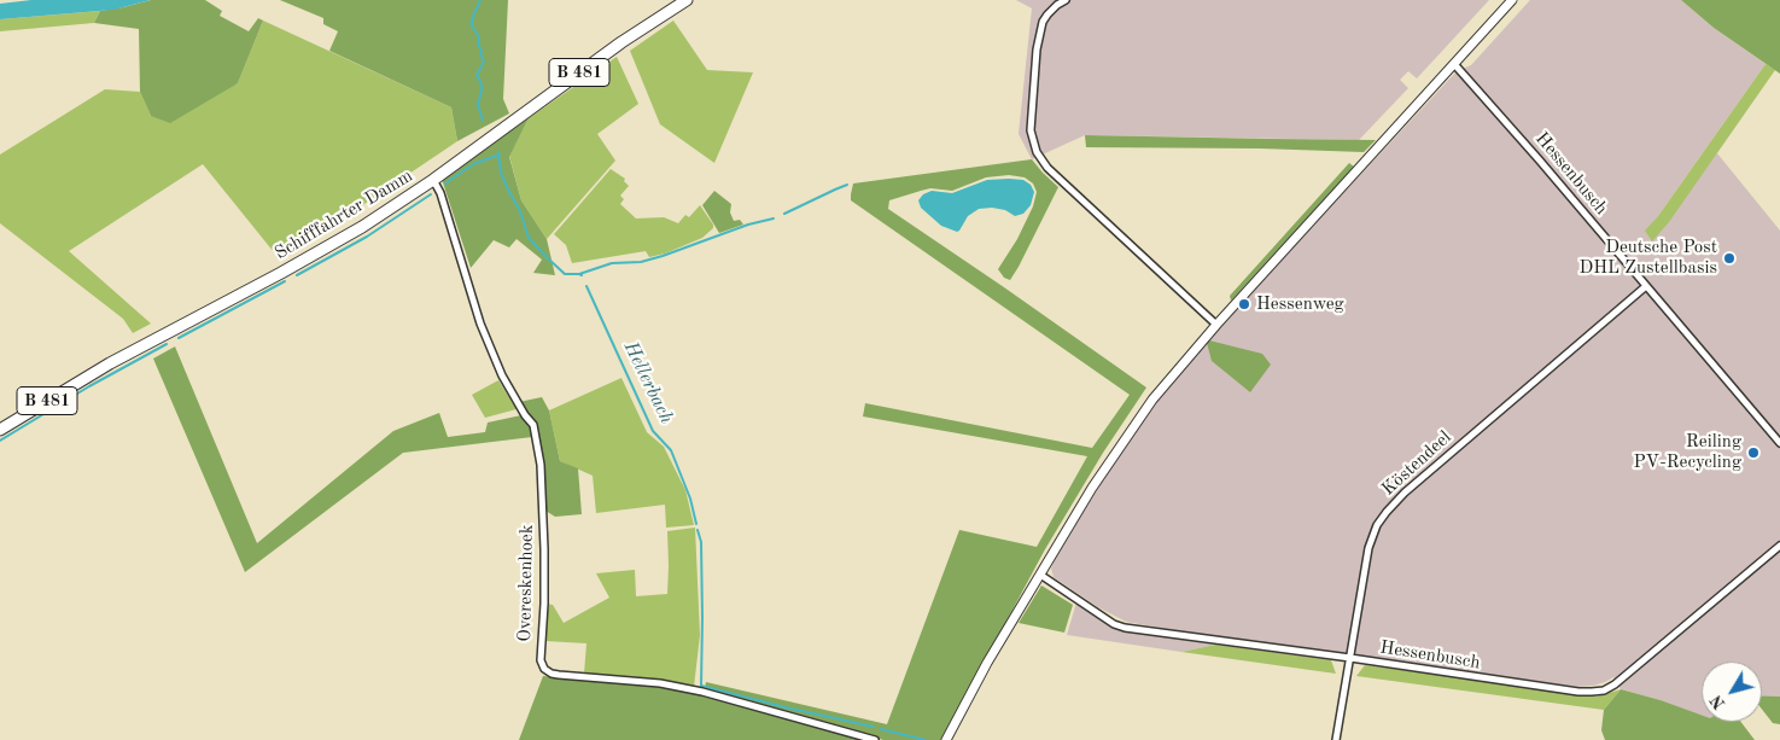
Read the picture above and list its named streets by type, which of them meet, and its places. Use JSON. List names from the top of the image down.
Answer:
{
  "streets": {
    "main road": ["B 481", "Schifffahrter Damm"],
    "street": ["Hessenbusch", "Köstendeel", "Overeskenhoek"]
  },
  "crossings": [
    ["Hessenbusch", "Köstendeel"],
    ["Schifffahrter Damm", "Overeskenhoek"]
  ],
  "water": ["Hellerbach"],
  "places": ["Deutsche Post DHL Zustellbasis", "Hessenweg", "Reiling PV-Recycling"],
  "north": "bottom left"
}
